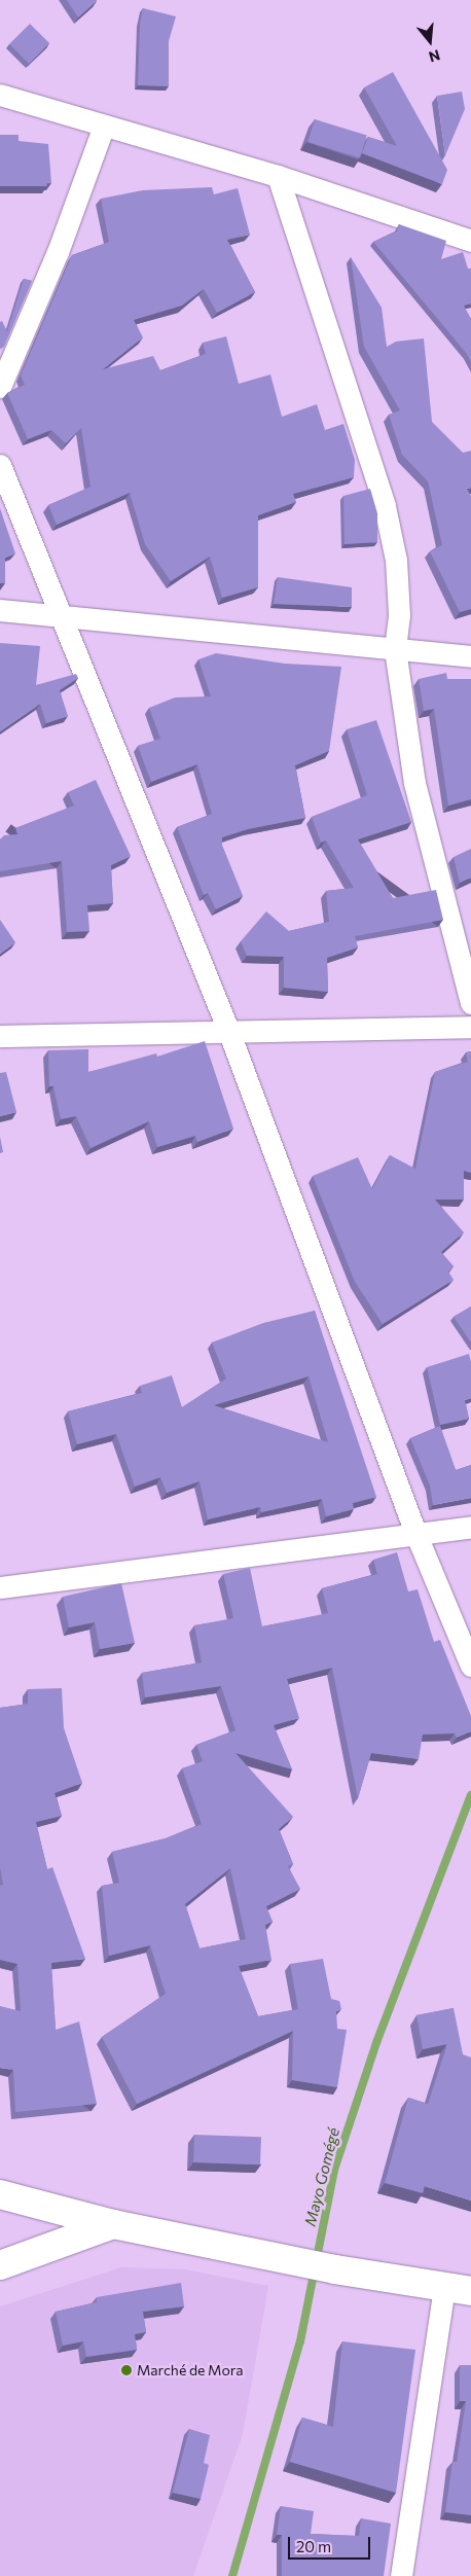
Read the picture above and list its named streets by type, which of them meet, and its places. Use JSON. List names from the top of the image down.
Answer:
{
  "water": ["Mayo Gomégé"],
  "places": ["Marché de Mora"],
  "scale_bar": "20 m",
  "north": "bottom"
}
